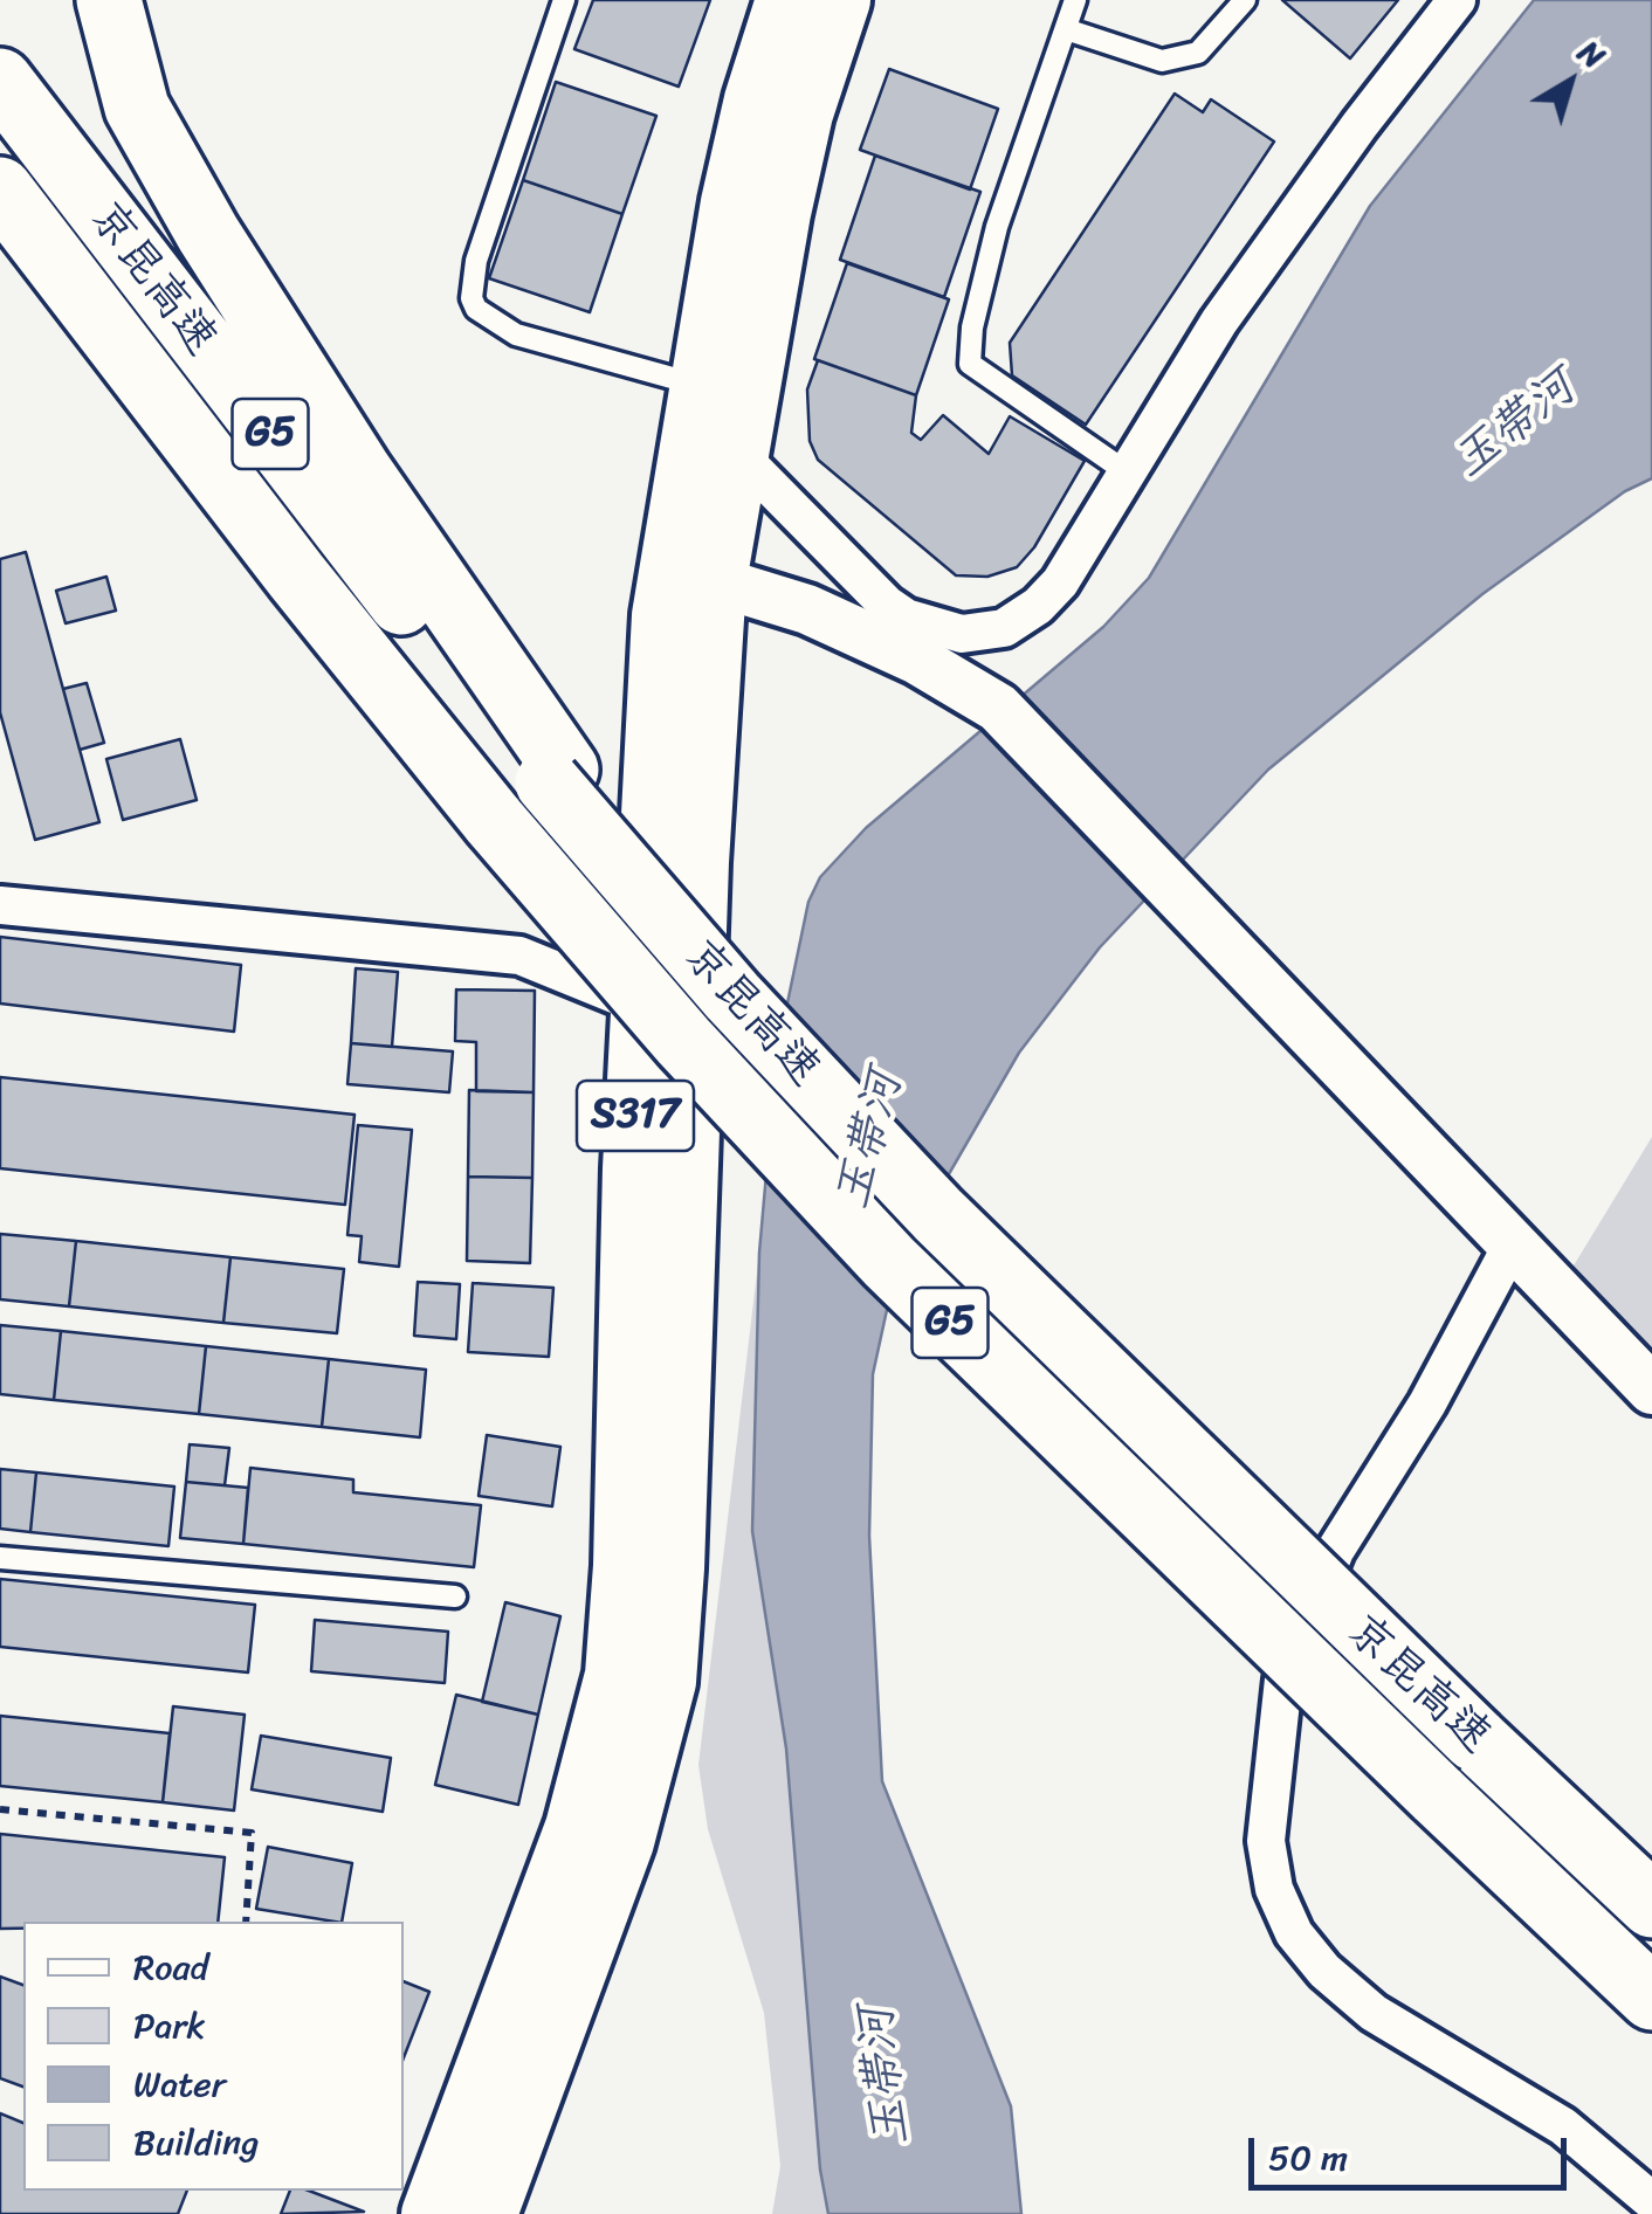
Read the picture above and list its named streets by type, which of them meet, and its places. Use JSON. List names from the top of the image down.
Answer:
{
  "streets": {
    "highway": ["京昆高速", "G5"],
    "main road": ["S317"]
  },
  "water": ["玉带河"],
  "legend": [
    "Road",
    "Park",
    "Water",
    "Building"
  ],
  "scale_bar": "50 m",
  "north": "top right"
}
